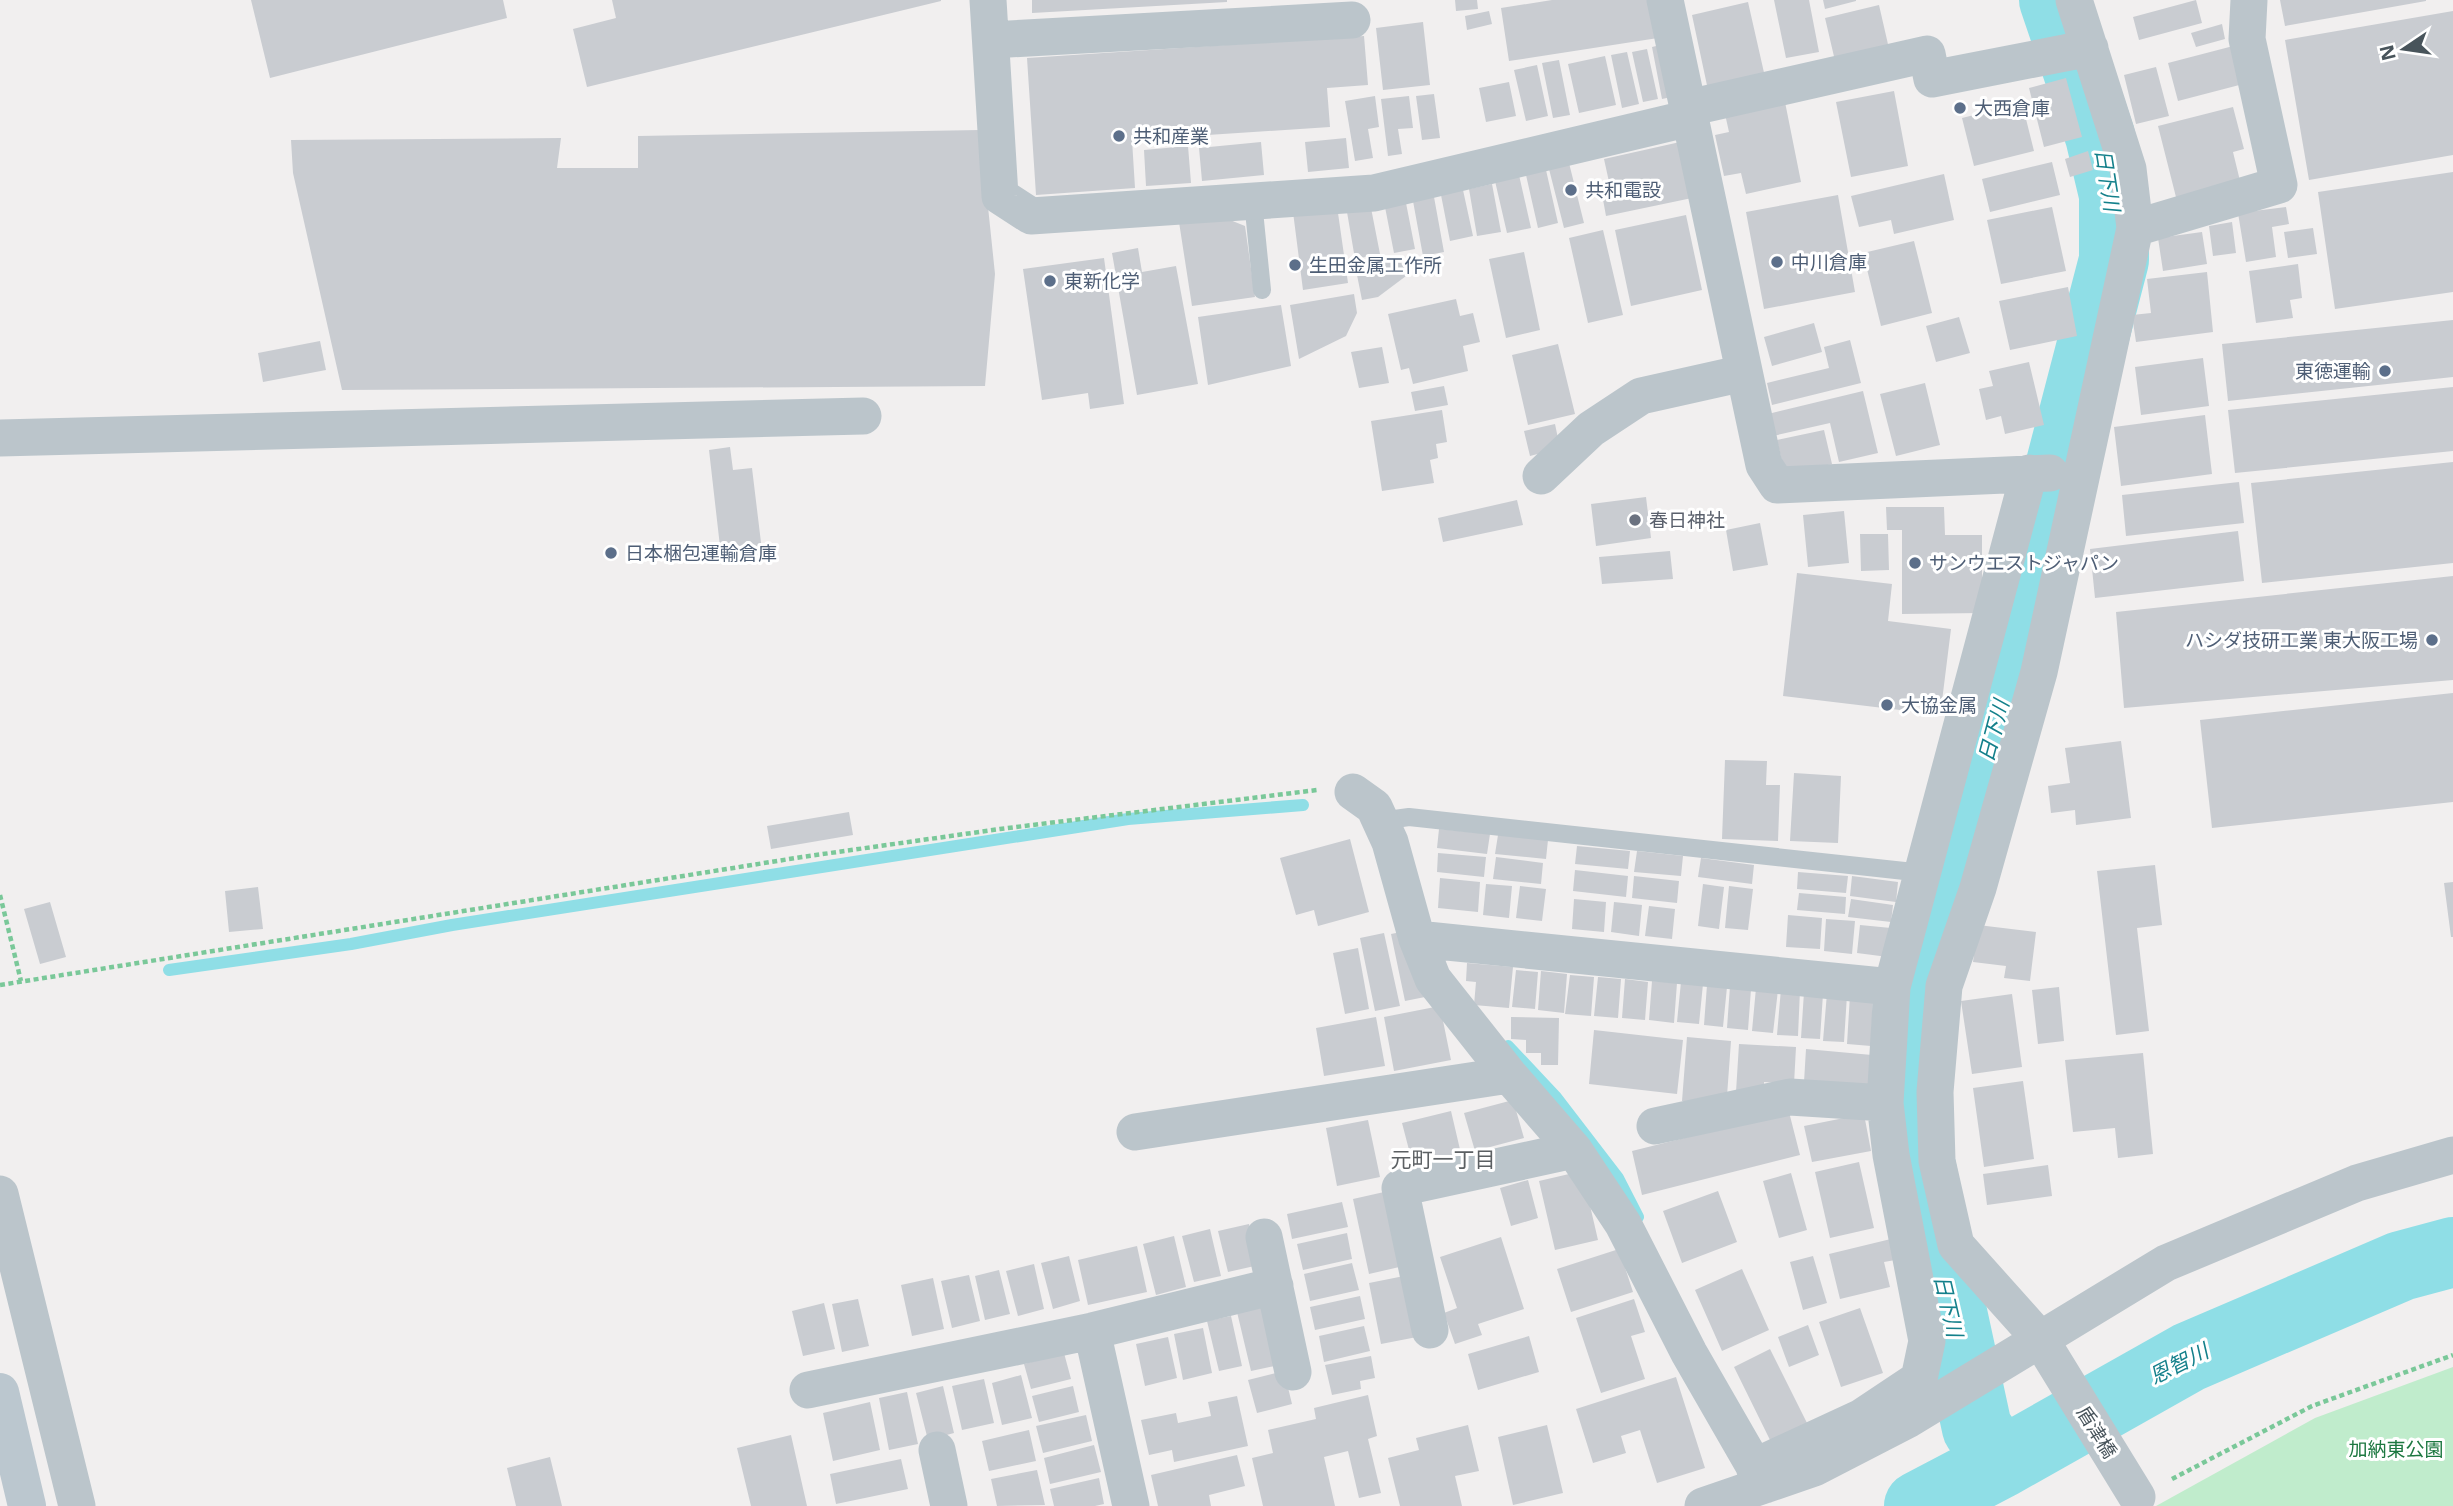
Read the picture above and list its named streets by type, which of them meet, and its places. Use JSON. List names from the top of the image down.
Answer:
{
  "streets": {
    "street": ["盾津橋"]
  },
  "districts": ["元町一丁目"],
  "water": ["日下川", "恩智川"],
  "parks": ["加納東公園"],
  "places": [
    "大西倉庫",
    "共和産業",
    "共和電設",
    "中川倉庫",
    "生田金属工作所",
    "東新化学",
    "東徳運輸",
    "春日神社",
    "日本梱包運輸倉庫",
    "サンウエストジャパン",
    "ハシダ技研工業 東大阪工場",
    "大協金属"
  ],
  "north": "left"
}
